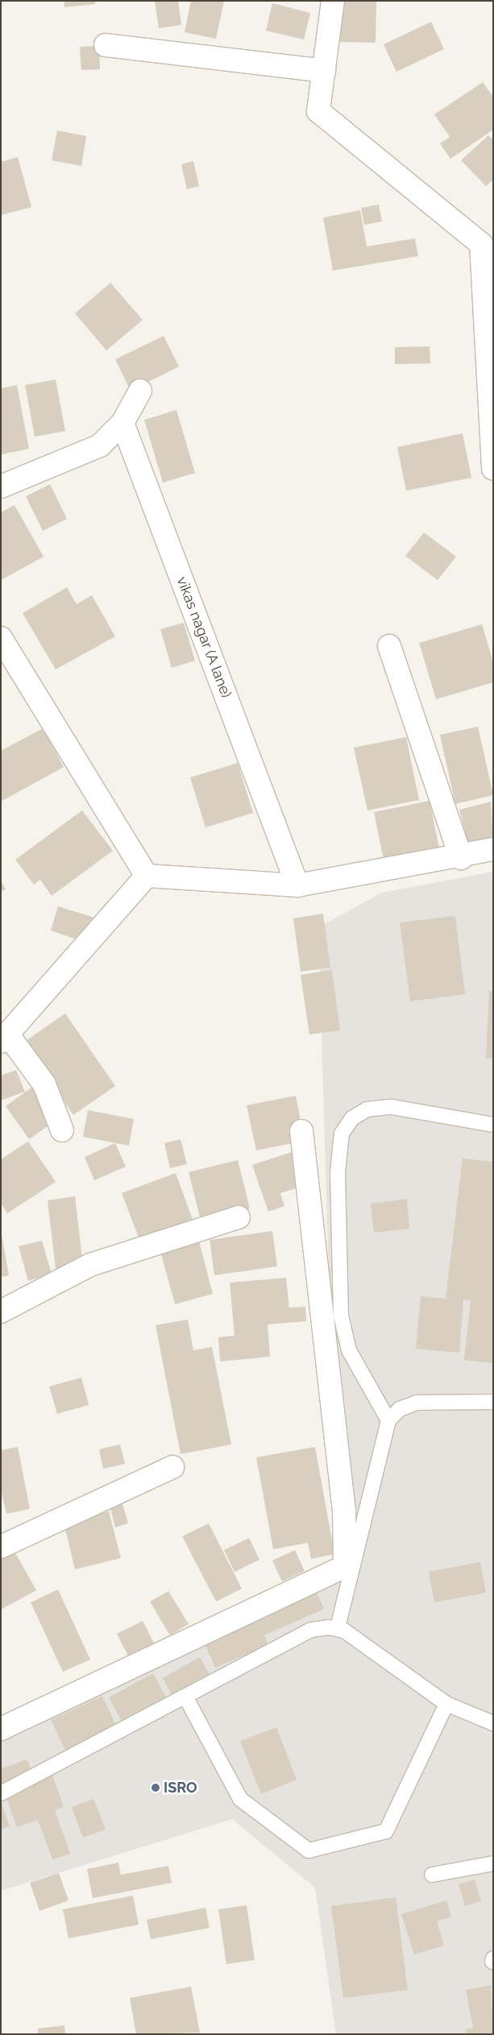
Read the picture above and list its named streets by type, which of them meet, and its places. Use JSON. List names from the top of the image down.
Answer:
{
  "streets": {
    "street": ["vikas nagar (A lane)"]
  },
  "places": ["ISRO"]
}
